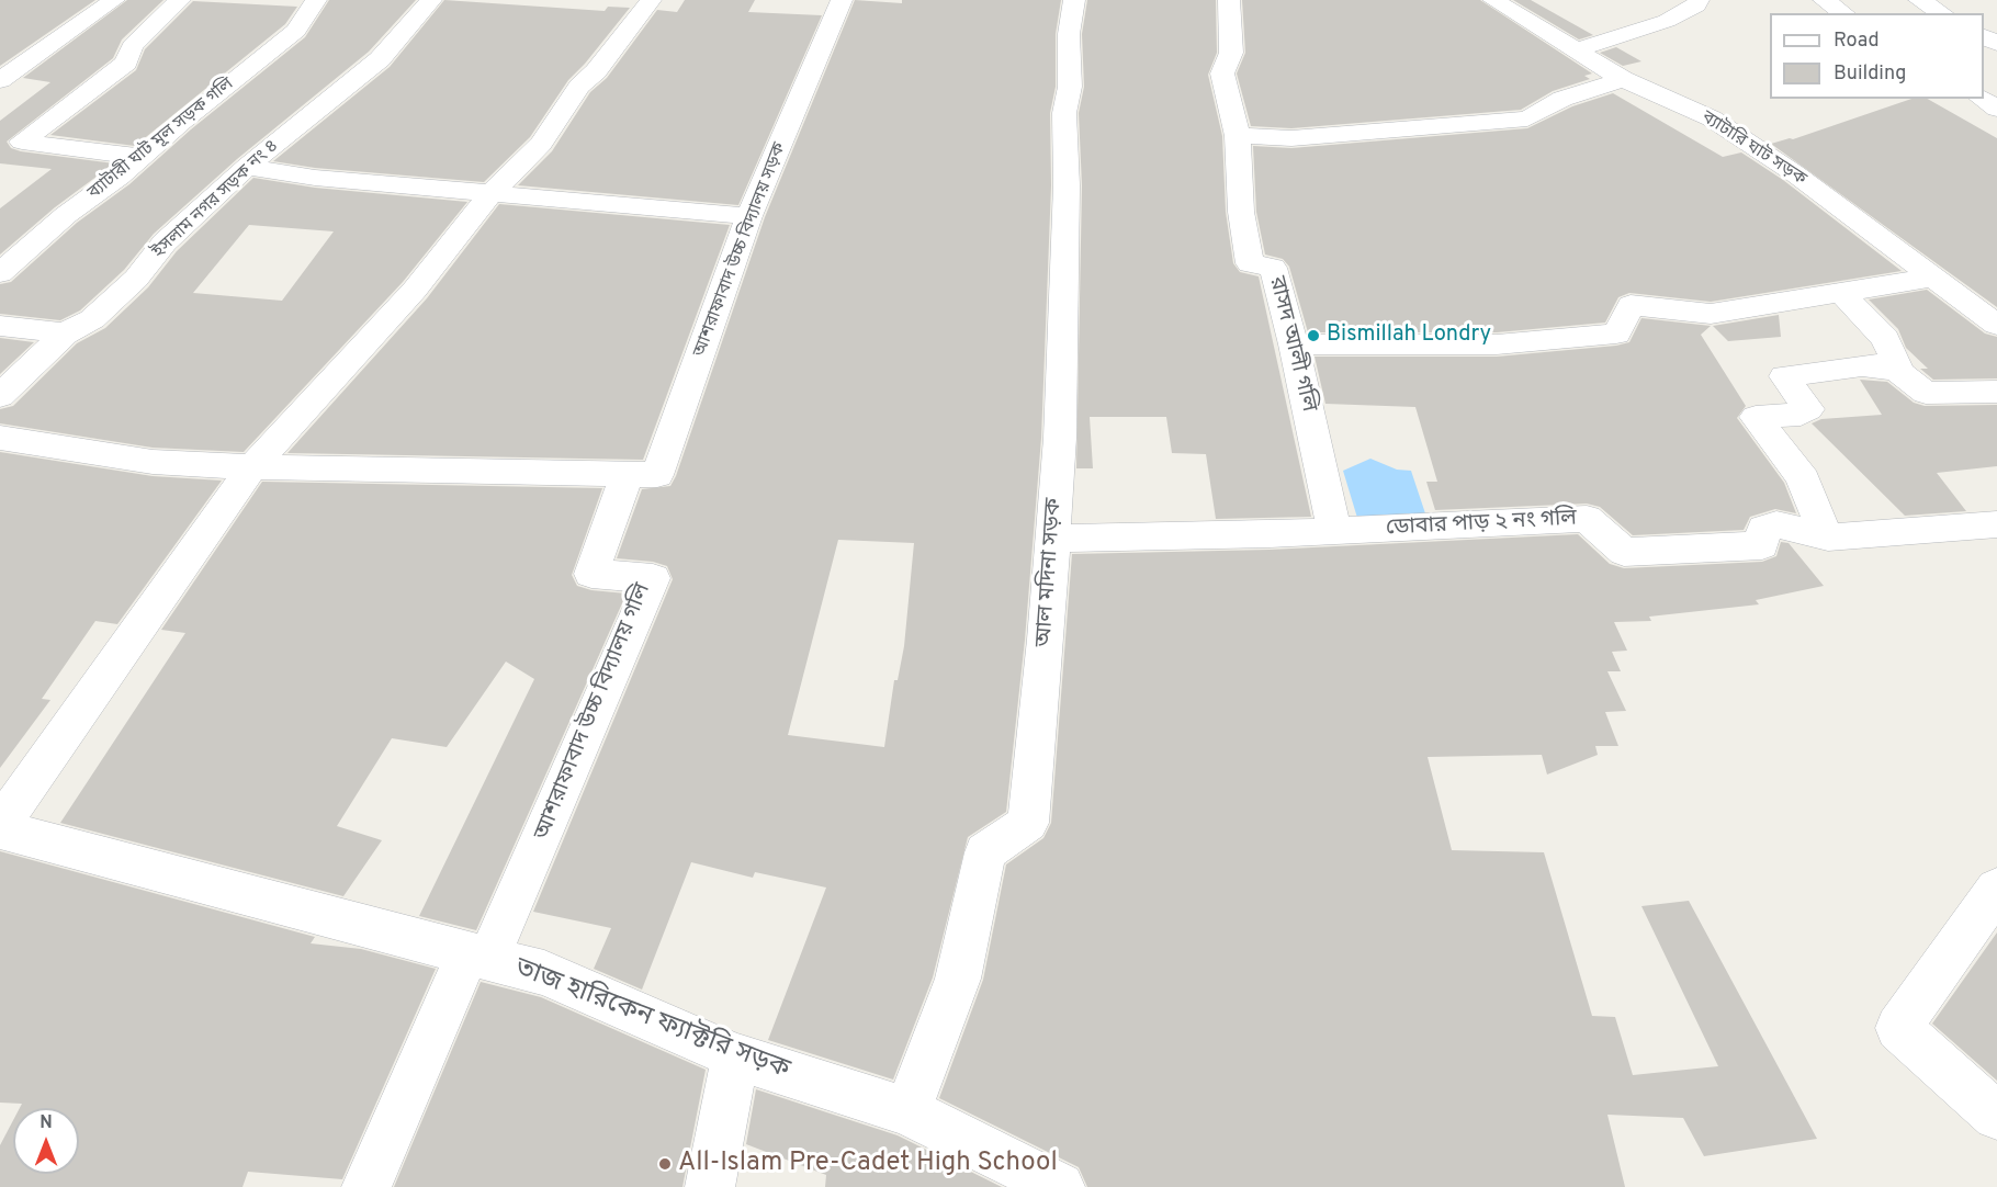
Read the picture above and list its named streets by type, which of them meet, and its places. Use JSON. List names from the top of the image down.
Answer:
{
  "streets": {
    "street": [
      "ব্যাটারী ঘাট মূল সড়ক গলি",
      "ব্যাটারি ঘাট সড়ক",
      "ইসলাম নগর সড়ক নং ৪",
      "আশরাফাবাদ উচ্চ বিদ্যালয় সড়ক",
      "রাসদ আলী গলি",
      "ডোবার পাড় ২ নং গলি",
      "আল মদিনা সড়ক",
      "আশরাফাবাদ উচ্চ বিদ্যালয় গলি",
      "তাজ হারিকেন ফ্যাক্টরি সড়ক"
    ]
  },
  "crossings": [
    ["আশরাফাবাদ উচ্চ বিদ্যালয় সড়ক", "আশরাফাবাদ উচ্চ বিদ্যালয় গলি"],
    ["রাসদ আলী গলি", "ডোবার পাড় ২ নং গলি"],
    ["ডোবার পাড় ২ নং গলি", "আল মদিনা সড়ক"],
    ["আল মদিনা সড়ক", "তাজ হারিকেন ফ্যাক্টরি সড়ক"],
    ["আশরাফাবাদ উচ্চ বিদ্যালয় গলি", "তাজ হারিকেন ফ্যাক্টরি সড়ক"]
  ],
  "places": ["Bismillah Londry", "All-Islam Pre-Cadet High School"],
  "legend": ["Road", "Building"],
  "north": "top"
}
